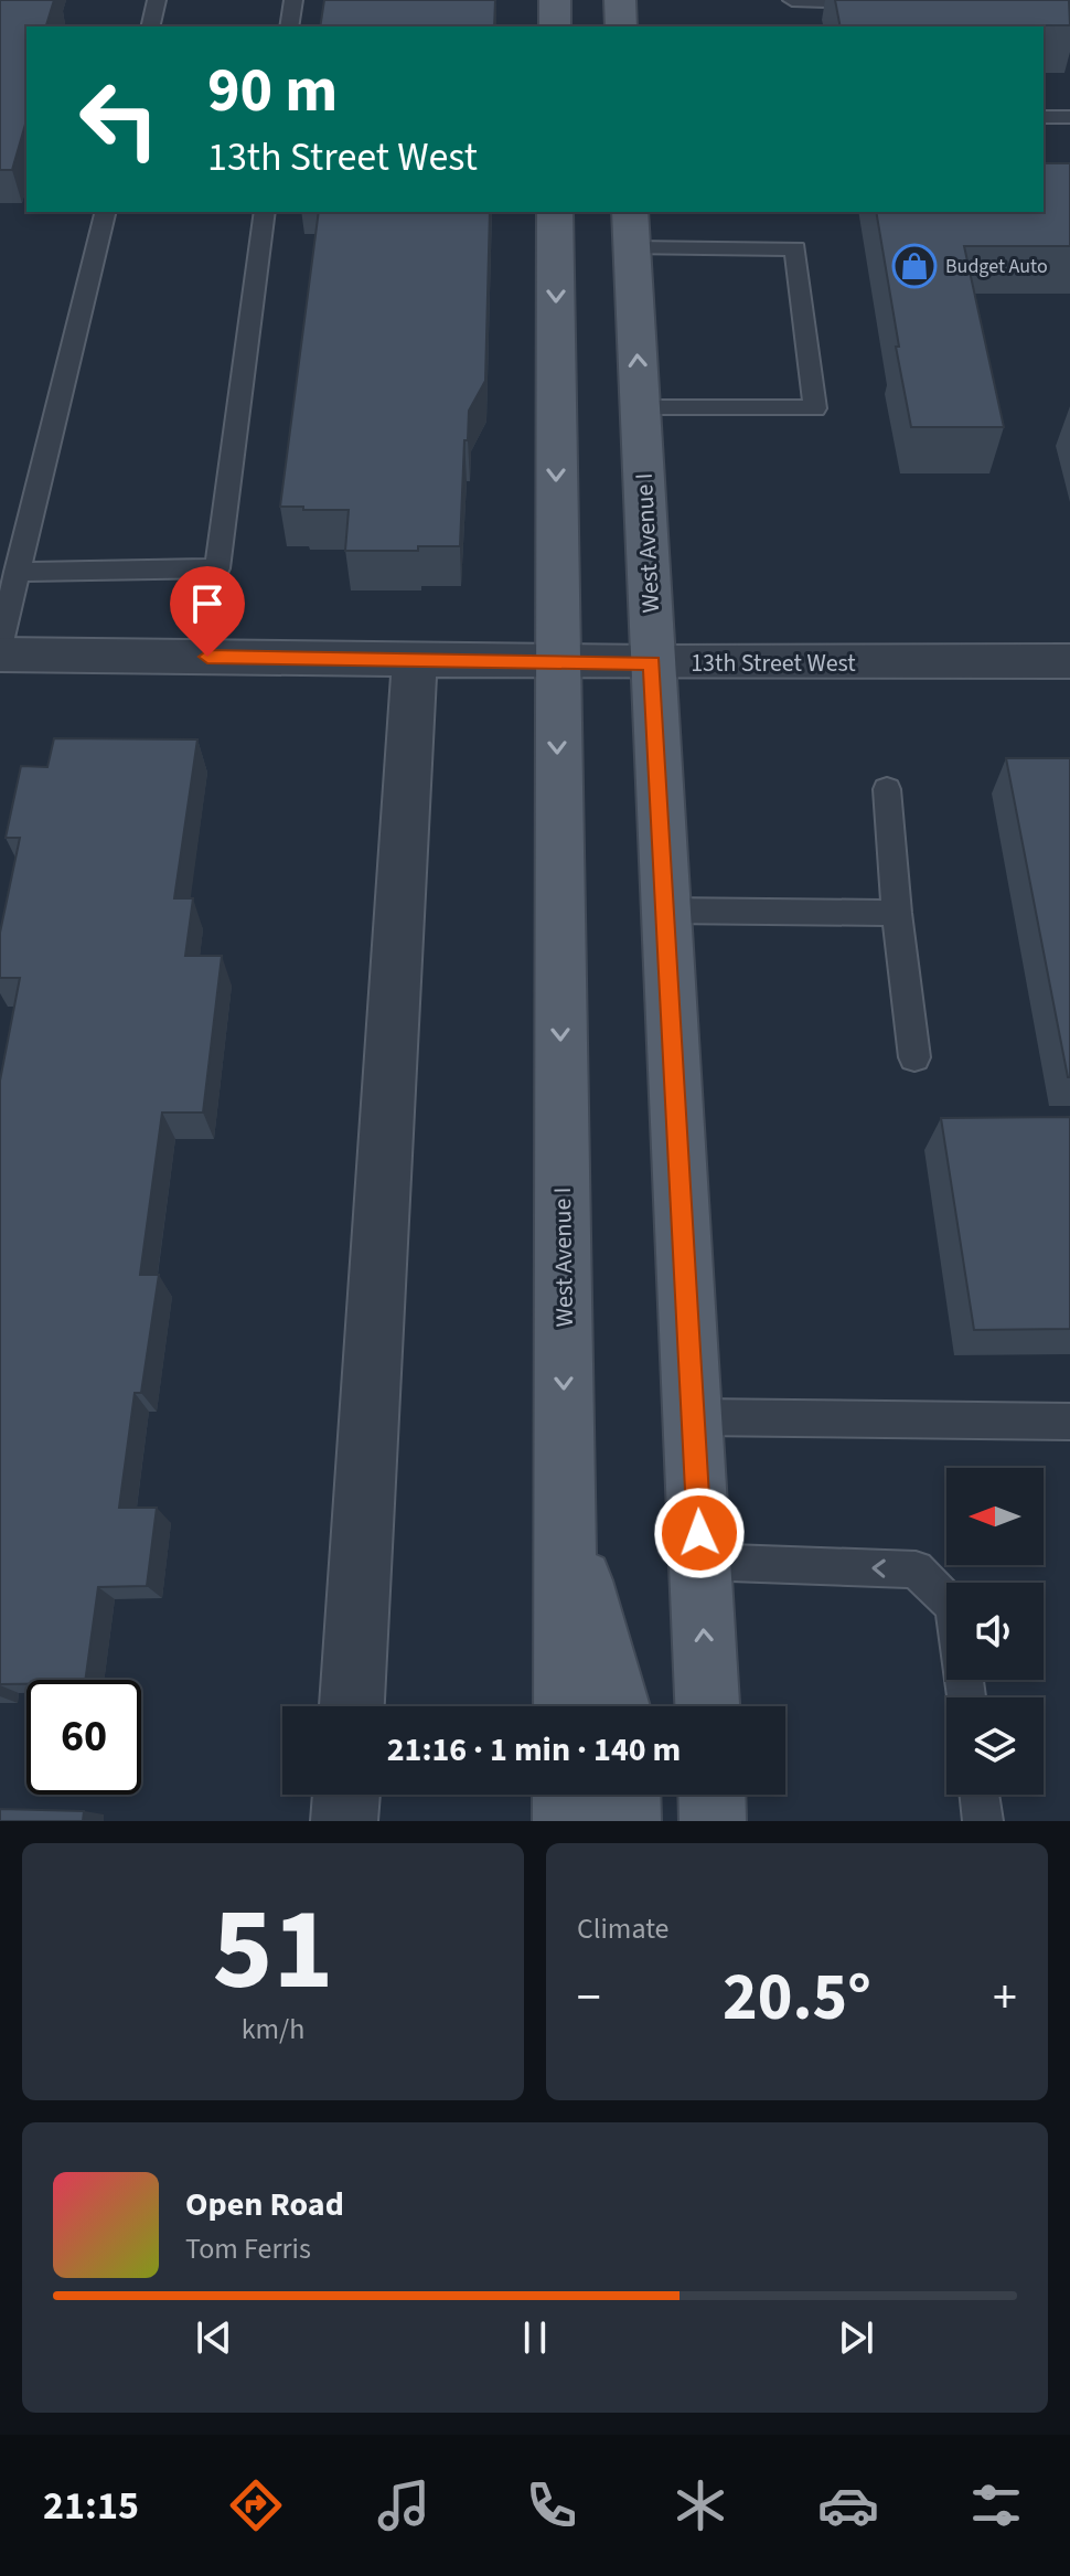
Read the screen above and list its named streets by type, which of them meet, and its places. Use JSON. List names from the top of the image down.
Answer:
{
  "streets": {
    "main road": ["West Avenue I"],
    "street": ["13th Street West"]
  },
  "crossings": [
    ["West Avenue I", "13th Street West"]
  ],
  "places": {
    "shop": ["Budget Auto"]
  },
  "north": "left",
  "page": {
    "turn": ["90 m", "13th Street West"],
    "limit": "60",
    "trip": "21:16 · 1 min · 140 m",
    "tile": [
      ["51", "km/h"],
      "Climate"
    ],
    "heat": ["−", "20.5°", "+"],
    "song": ["Open Road", "Tom Ferris"],
    "tabs": "21:15"
  }
}
